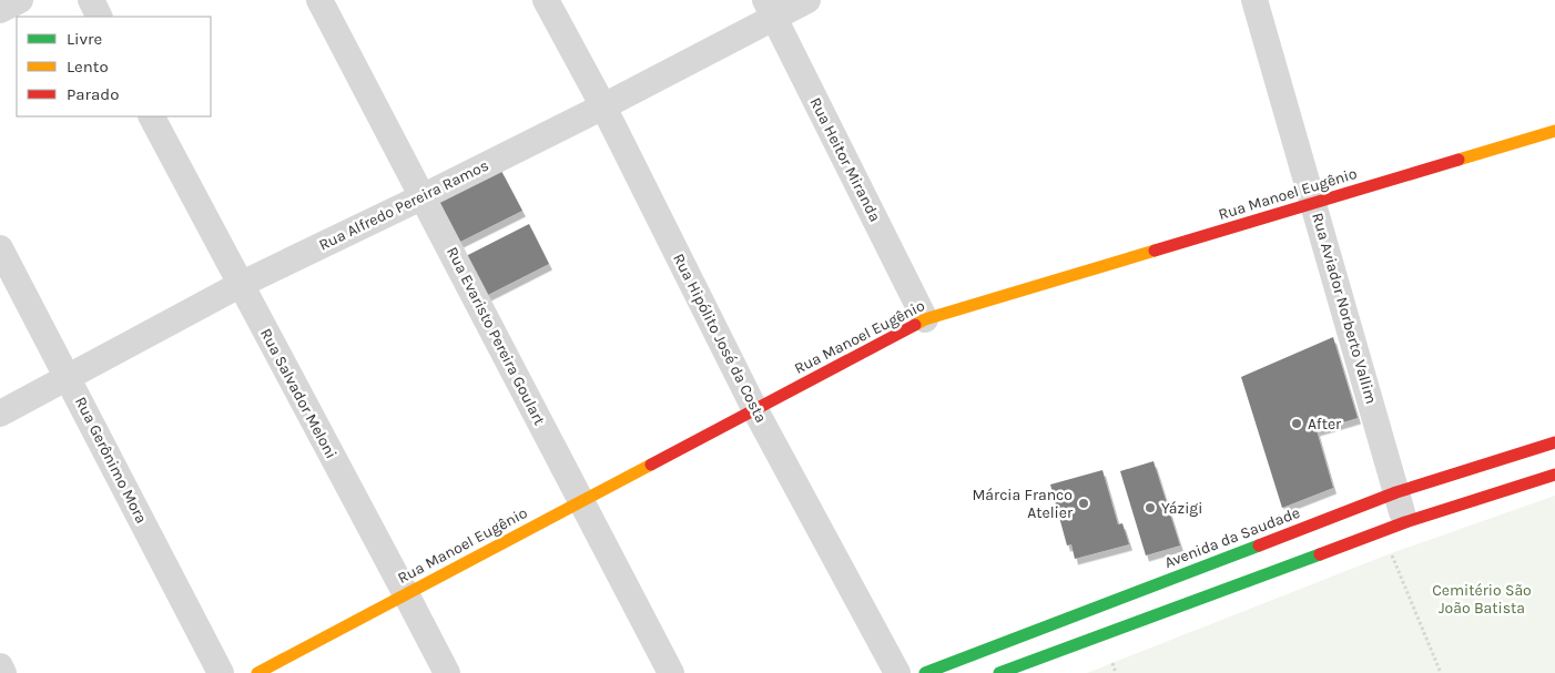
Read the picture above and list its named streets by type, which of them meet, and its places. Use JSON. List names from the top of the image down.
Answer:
{
  "streets": {
    "street": [
      "Rua Heitor Miranda",
      "Rua Manoel Eugênio",
      "Rua Alfredo Pereira Ramos",
      "Rua Aviador Norberto Vallim",
      "Rua Evaristo Pereira Goulart",
      "Rua Hipólito José da Costa",
      "Rua Salvador Meloni",
      "Rua Gerônimo Mora",
      "Avenida da Saudade"
    ]
  },
  "crossings": [
    ["Rua Heitor Miranda", "Rua Manoel Eugênio"],
    ["Rua Heitor Miranda", "Rua Alfredo Pereira Ramos"],
    ["Rua Manoel Eugênio", "Rua Aviador Norberto Vallim"],
    ["Rua Manoel Eugênio", "Rua Evaristo Pereira Goulart"],
    ["Rua Manoel Eugênio", "Rua Hipólito José da Costa"],
    ["Rua Manoel Eugênio", "Rua Salvador Meloni"],
    ["Rua Alfredo Pereira Ramos", "Rua Evaristo Pereira Goulart"],
    ["Rua Alfredo Pereira Ramos", "Rua Hipólito José da Costa"],
    ["Rua Alfredo Pereira Ramos", "Rua Salvador Meloni"],
    ["Rua Alfredo Pereira Ramos", "Rua Gerônimo Mora"],
    ["Rua Aviador Norberto Vallim", "Avenida da Saudade"]
  ],
  "parks": ["Cemitério São João Batista"],
  "places": ["After", "Márcia Franco Atelier", "Yázigi"],
  "legend": ["Livre", "Lento", "Parado"]
}
